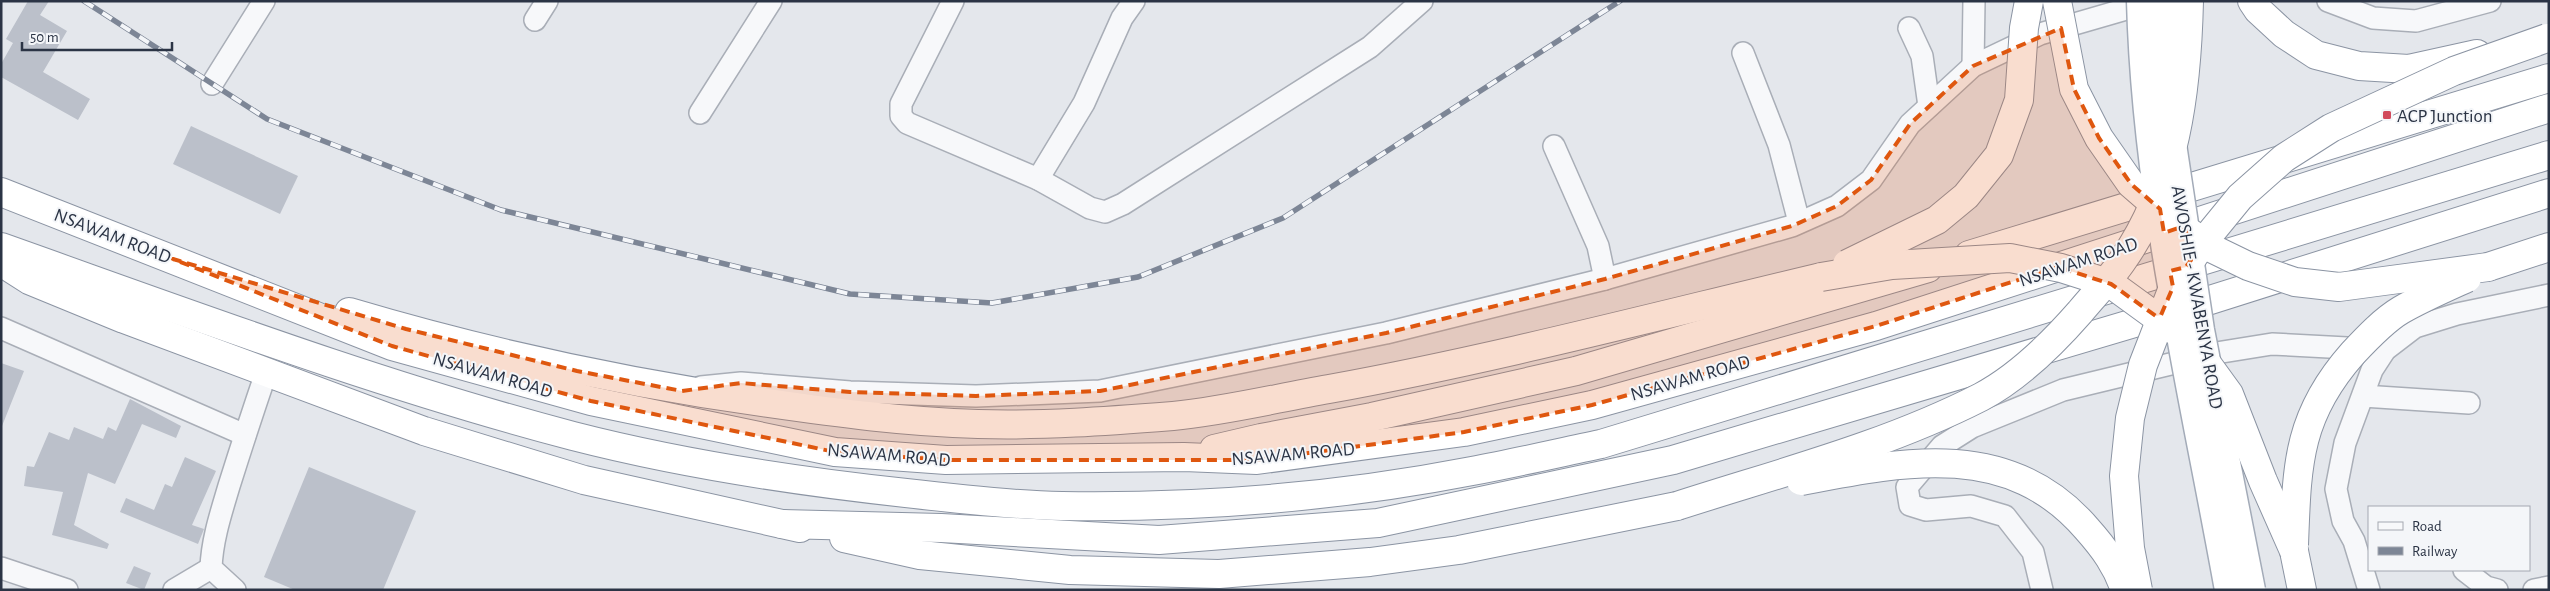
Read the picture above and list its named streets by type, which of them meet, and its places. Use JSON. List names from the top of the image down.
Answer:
{
  "streets": {
    "highway": ["NSAWAM ROAD"],
    "main road": ["AWOSHIE - KWABENYA ROAD"]
  },
  "places": {
    "transit": ["ACP Junction"]
  },
  "legend": ["Road", "Railway"],
  "scale_bar": "50 m"
}
